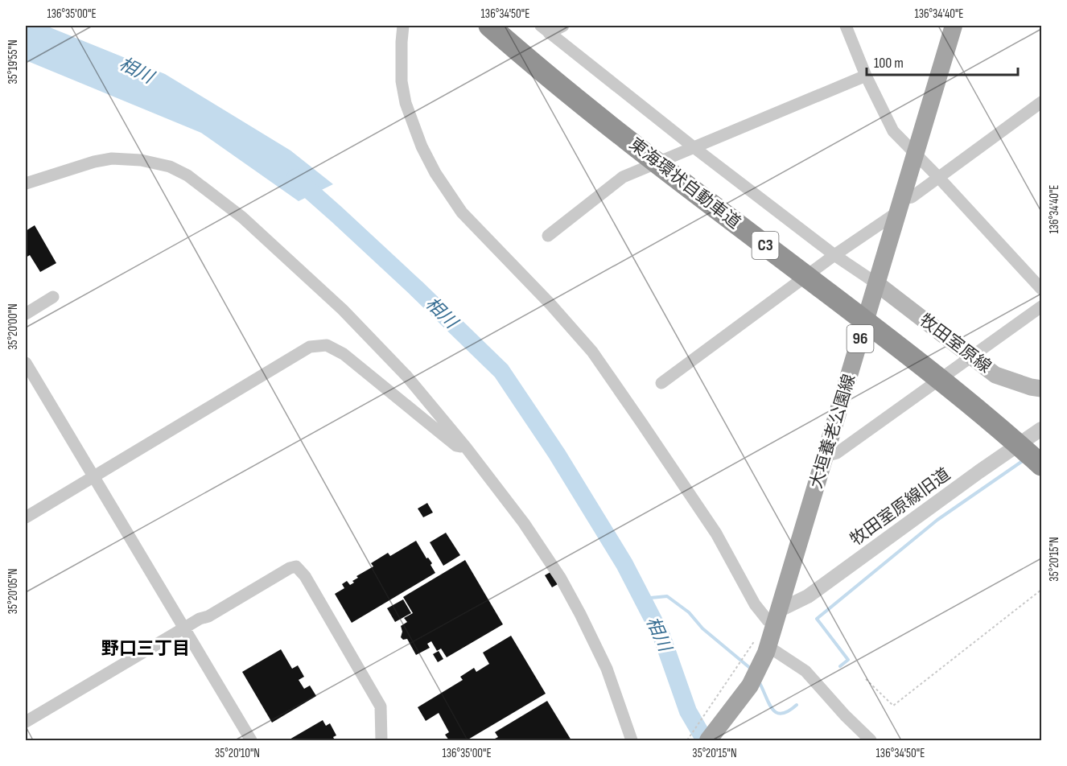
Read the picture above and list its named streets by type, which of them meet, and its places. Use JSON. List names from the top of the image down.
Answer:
{
  "streets": {
    "highway": ["東海環状自動車道", "C3"],
    "main road": ["96", "牧田室原線", "大垣養老公園線"],
    "street": ["牧田室原線旧道"]
  },
  "crossings": [
    ["牧田室原線", "大垣養老公園線"],
    ["大垣養老公園線", "牧田室原線旧道"]
  ],
  "districts": ["野口三丁目"],
  "water": ["相川"],
  "scale_bar": "100 m",
  "coordinates": [
    "136°35'00\"E",
    "136°34'50\"E",
    "136°34'40\"E",
    "35°19'55\"N",
    "35°20'00\"N",
    "35°20'15\"N",
    "35°20'05\"N",
    "35°20'10\"N"
  ]
}
